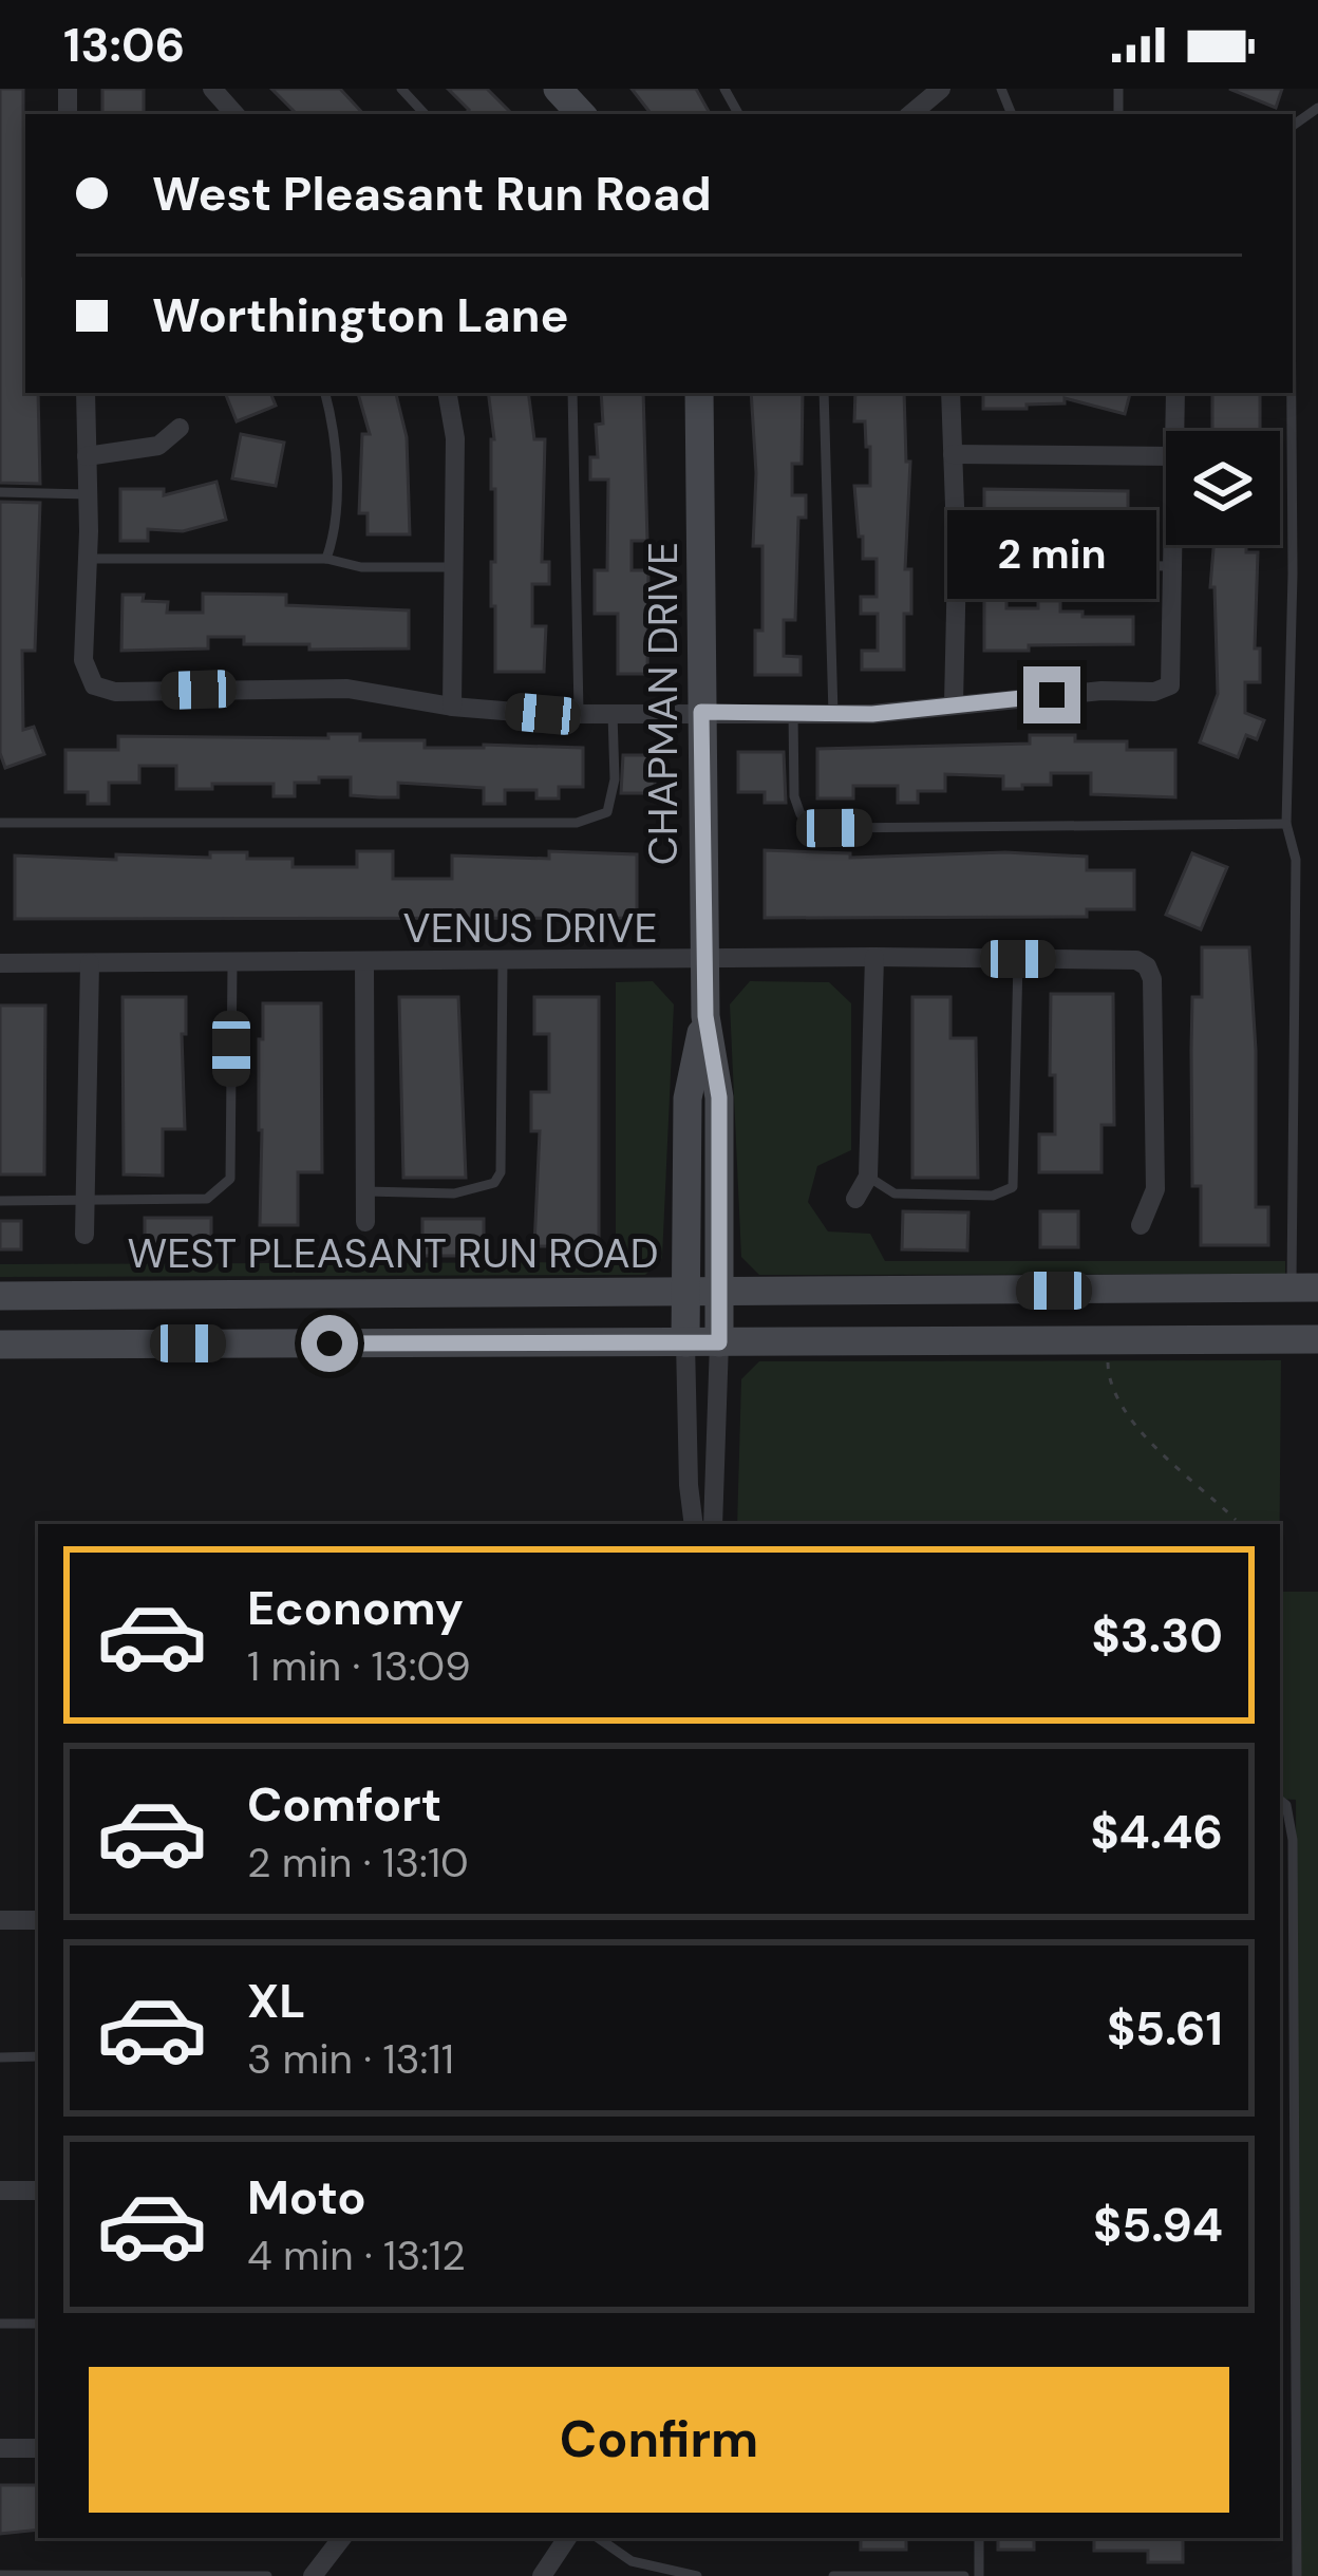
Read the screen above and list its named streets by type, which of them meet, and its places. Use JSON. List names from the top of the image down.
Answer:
{
  "streets": {
    "main road": ["CHAPMAN DRIVE", "WEST PLEASANT RUN ROAD"],
    "street": ["VENUS DRIVE"]
  },
  "crossings": [
    ["CHAPMAN DRIVE", "VENUS DRIVE"],
    ["CHAPMAN DRIVE", "WEST PLEASANT RUN ROAD"]
  ],
  "page": {
    "status": "13:06",
    "banner": ["West Pleasant Run Road", "Worthington Lane"],
    "bubble": "2 min",
    "list": [
      {
        "name": "Economy",
        "note": "1 min · 13:09",
        "value": "$3.30"
      },
      {
        "name": "Comfort",
        "note": "2 min · 13:10",
        "value": "$4.46"
      },
      {
        "name": "XL",
        "note": "3 min · 13:11",
        "value": "$5.61"
      },
      {
        "name": "Moto",
        "note": "4 min · 13:12",
        "value": "$5.94"
      }
    ],
    "buttons": "Confirm"
  }
}
